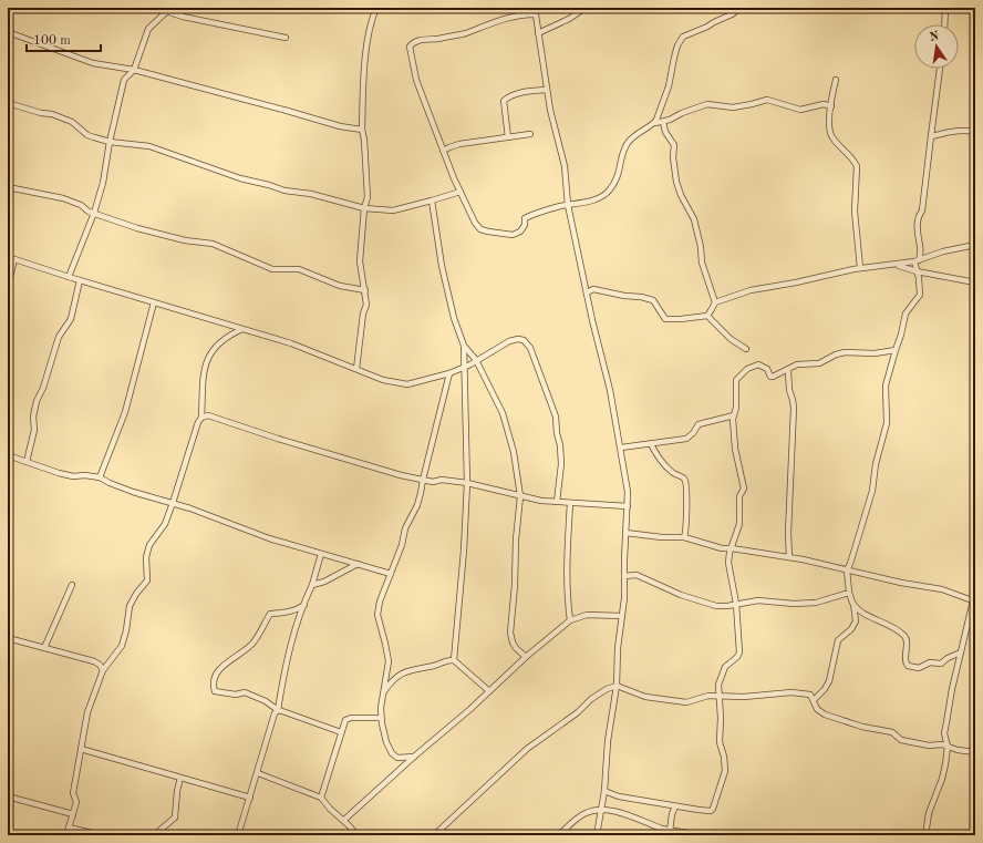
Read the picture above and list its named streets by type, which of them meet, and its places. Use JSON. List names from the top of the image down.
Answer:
{
  "scale_bar": "100 m",
  "north": "top"
}
